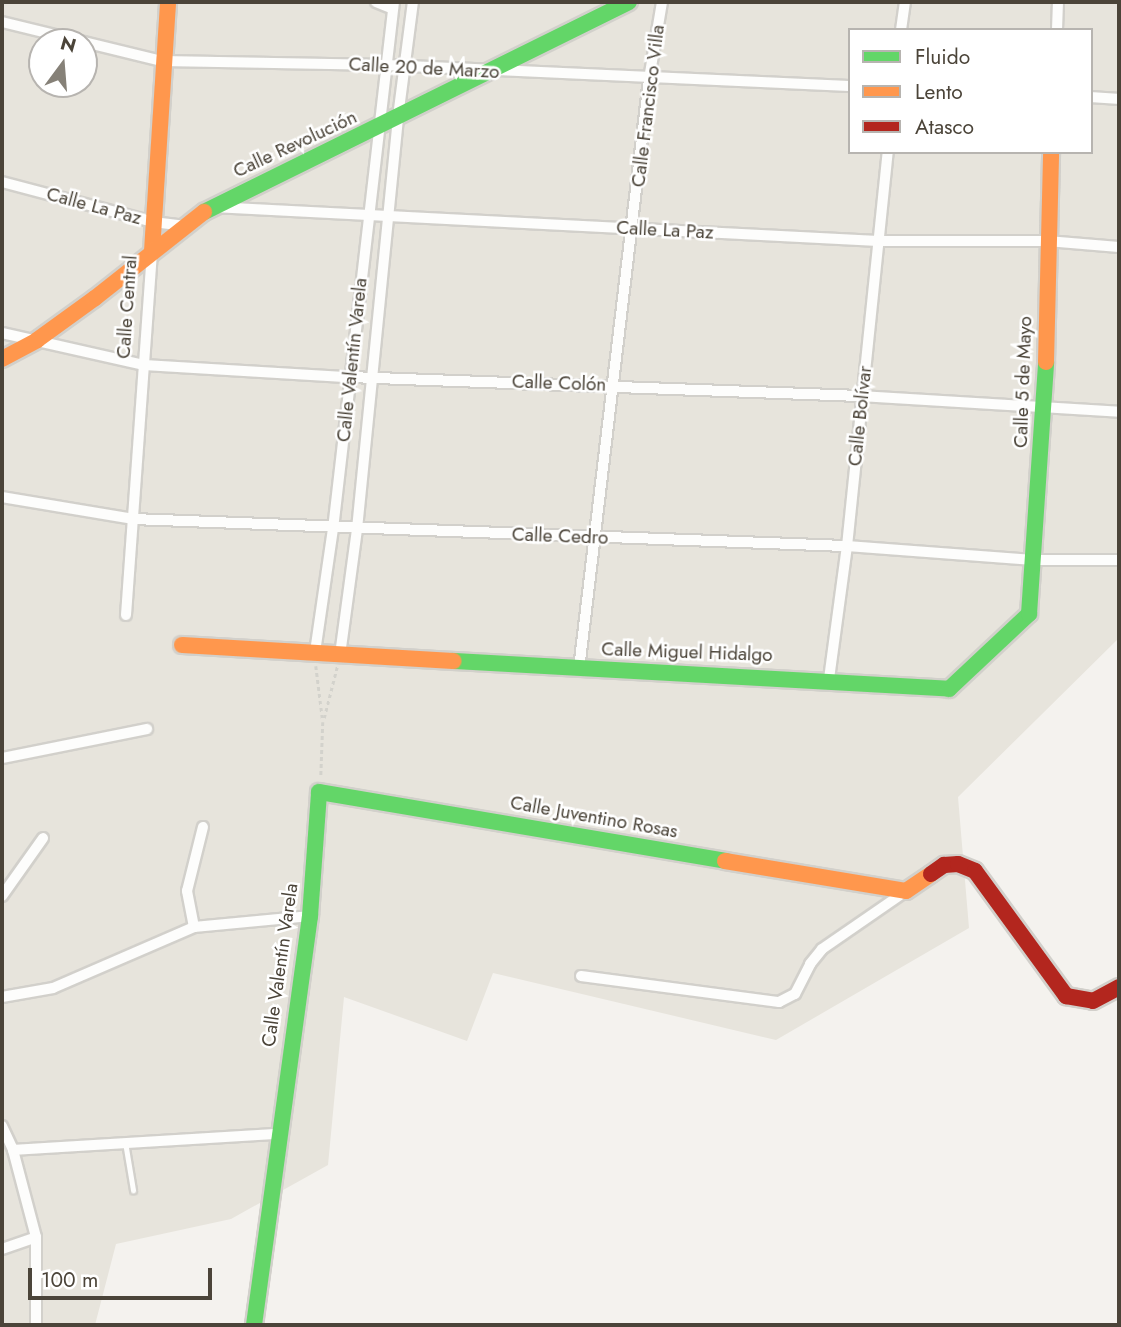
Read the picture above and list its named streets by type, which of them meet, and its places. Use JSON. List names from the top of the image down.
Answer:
{
  "streets": {
    "street": [
      "Calle 20 de Marzo",
      "Calle Francisco Villa",
      "Calle Revolución",
      "Calle La Paz",
      "Calle Central",
      "Calle Valentín Varela",
      "Calle 5 de Mayo",
      "Calle Colón",
      "Calle Bolívar",
      "Calle Cedro",
      "Calle Miguel Hidalgo",
      "Calle Juventino Rosas"
    ]
  },
  "crossings": [
    ["Calle 20 de Marzo", "Calle Francisco Villa"],
    ["Calle 20 de Marzo", "Calle Revolución"],
    ["Calle 20 de Marzo", "Calle Central"],
    ["Calle 20 de Marzo", "Calle Valentín Varela"],
    ["Calle Francisco Villa", "Calle La Paz"],
    ["Calle Francisco Villa", "Calle Colón"],
    ["Calle Francisco Villa", "Calle Cedro"],
    ["Calle Francisco Villa", "Calle Miguel Hidalgo"],
    ["Calle Revolución", "Calle La Paz"],
    ["Calle Revolución", "Calle Central"],
    ["Calle Revolución", "Calle Valentín Varela"],
    ["Calle Revolución", "Calle Colón"],
    ["Calle La Paz", "Calle Central"],
    ["Calle La Paz", "Calle Valentín Varela"],
    ["Calle La Paz", "Calle 5 de Mayo"],
    ["Calle La Paz", "Calle Bolívar"],
    ["Calle Central", "Calle Colón"],
    ["Calle Central", "Calle Cedro"],
    ["Calle Valentín Varela", "Calle Colón"],
    ["Calle Valentín Varela", "Calle Cedro"],
    ["Calle Valentín Varela", "Calle Miguel Hidalgo"],
    ["Calle Valentín Varela", "Calle Juventino Rosas"],
    ["Calle 5 de Mayo", "Calle Colón"],
    ["Calle 5 de Mayo", "Calle Cedro"],
    ["Calle 5 de Mayo", "Calle Miguel Hidalgo"],
    ["Calle Colón", "Calle Bolívar"],
    ["Calle Bolívar", "Calle Cedro"],
    ["Calle Bolívar", "Calle Miguel Hidalgo"]
  ],
  "legend": ["Fluido", "Lento", "Atasco"],
  "scale_bar": "100 m",
  "north": "top"
}
